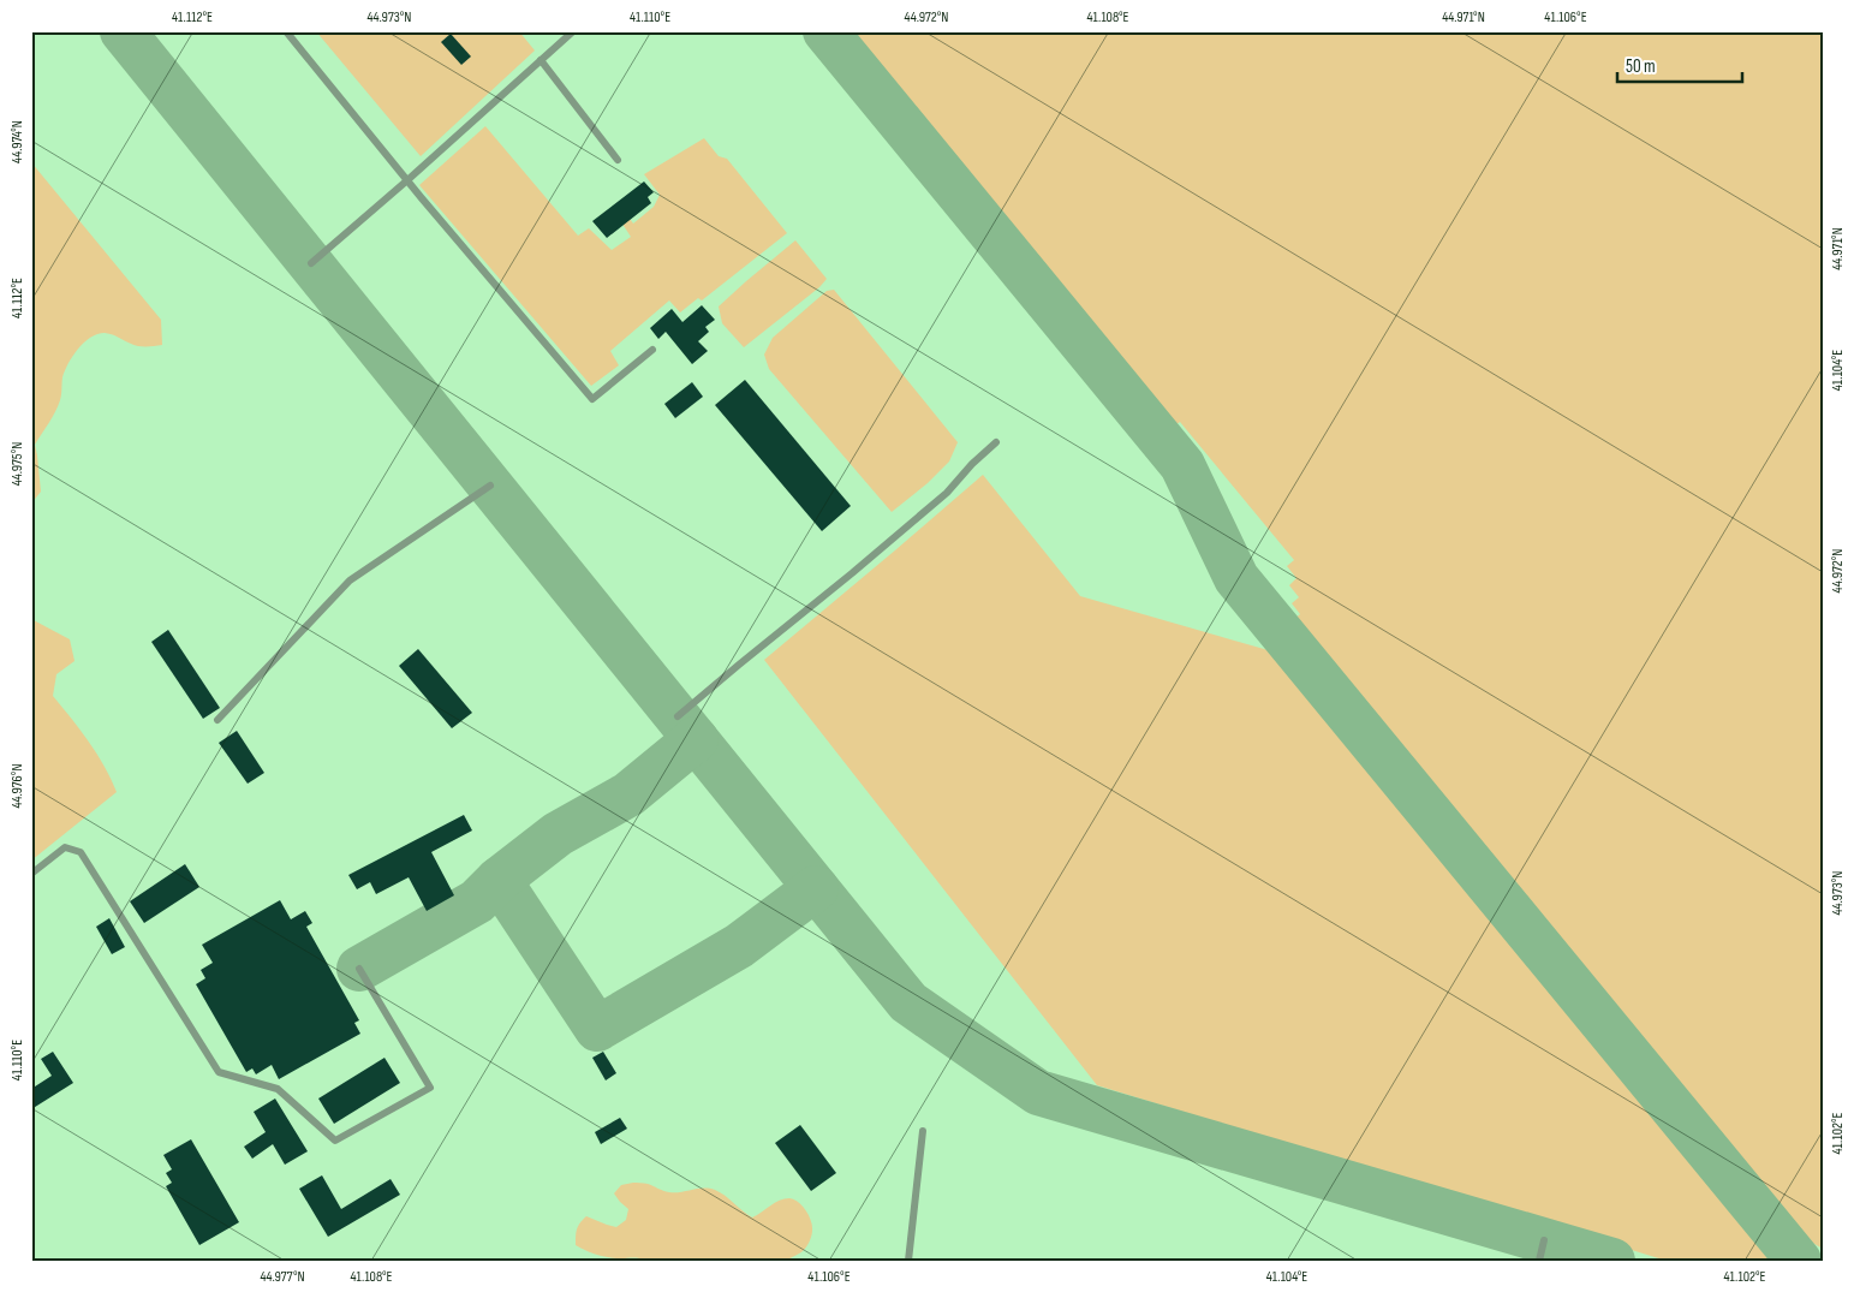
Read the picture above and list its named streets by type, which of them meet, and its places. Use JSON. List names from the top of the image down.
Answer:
{
  "scale_bar": "50 m",
  "coordinates": [
    "41.112°E",
    "44.973°N",
    "41.110°E",
    "44.972°N",
    "41.108°E",
    "44.971°N",
    "41.106°E",
    "44.974°N",
    "41.104°E",
    "44.975°N",
    "44.976°N",
    "41.102°E",
    "44.977°N"
  ]
}
